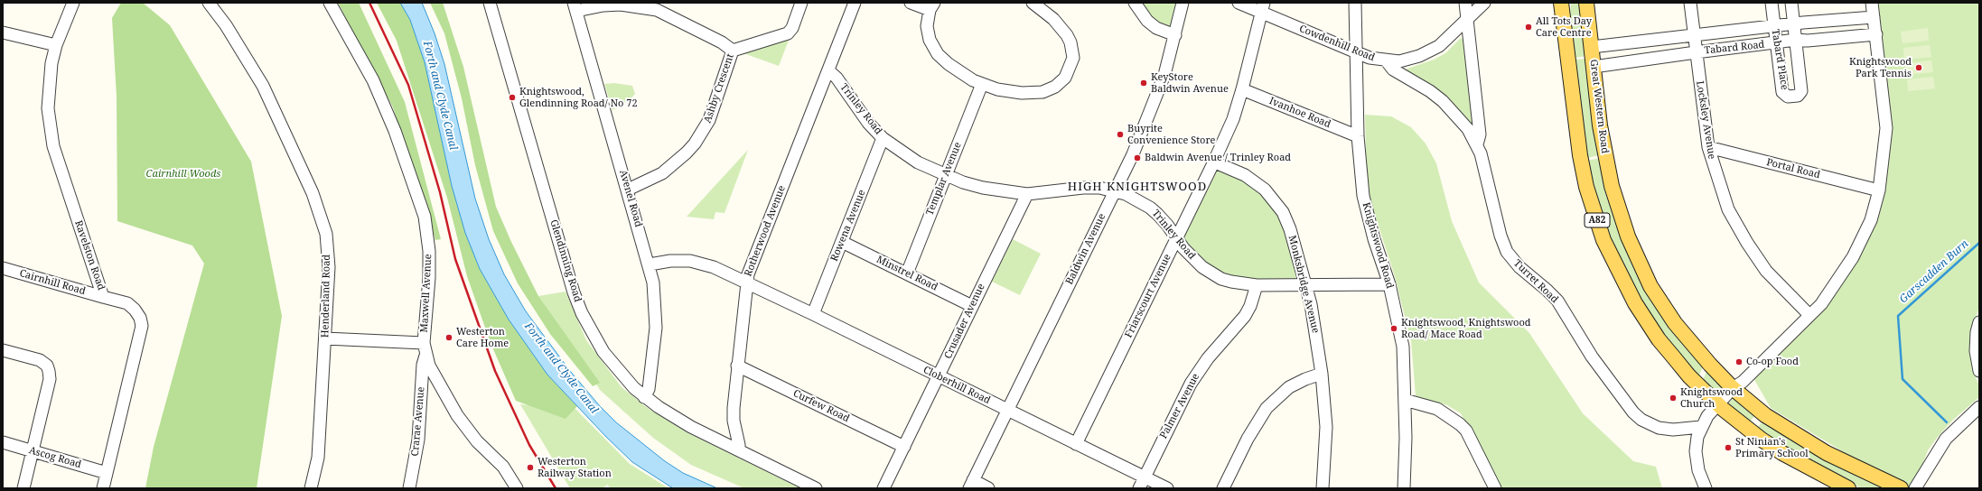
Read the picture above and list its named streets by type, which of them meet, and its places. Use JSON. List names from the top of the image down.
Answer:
{
  "streets": {
    "main road": ["Great Western Road", "A82"],
    "street": [
      "Cowdenhill Road",
      "Tabard Road",
      "Tabard Place",
      "Ashby Crescent",
      "Trinley Road",
      "Ivanhoe Road",
      "Locksley Avenue",
      "Portal Road",
      "Templar Avenue",
      "Avenel Road",
      "Rowena Avenue",
      "Rotherwood Avenue",
      "Knightswood Road",
      "Baldwin Avenue",
      "Ravelston Road",
      "Glendinning Road",
      "Minstrel Road",
      "Turret Road",
      "Cairnhill Road",
      "Monksbridge Avenue",
      "Maxwell Avenue",
      "Henderland Road",
      "Friarscourt Avenue",
      "Crusader Avenue",
      "Cloberhill Road",
      "Curfew Road",
      "Palmer Avenue",
      "Crarae Avenue",
      "Ascog Road"
    ]
  },
  "crossings": [
    ["Cowdenhill Road", "Knightswood Road"],
    ["Cowdenhill Road", "Turret Road"],
    ["Cowdenhill Road", "Friarscourt Avenue"],
    ["Tabard Road", "Tabard Place"],
    ["Tabard Road", "Great Western Road"],
    ["Tabard Road", "Locksley Avenue"],
    ["Ashby Crescent", "Avenel Road"],
    ["Trinley Road", "Templar Avenue"],
    ["Trinley Road", "Rowena Avenue"],
    ["Trinley Road", "Rotherwood Avenue"],
    ["Trinley Road", "Knightswood Road"],
    ["Trinley Road", "Baldwin Avenue"],
    ["Trinley Road", "Monksbridge Avenue"],
    ["Trinley Road", "Friarscourt Avenue"],
    ["Trinley Road", "Crusader Avenue"],
    ["Trinley Road", "Palmer Avenue"],
    ["Ivanhoe Road", "Knightswood Road"],
    ["Ivanhoe Road", "Friarscourt Avenue"],
    ["Locksley Avenue", "Portal Road"],
    ["Templar Avenue", "Minstrel Road"],
    ["Avenel Road", "Glendinning Road"],
    ["Avenel Road", "Cloberhill Road"],
    ["Rowena Avenue", "Minstrel Road"],
    ["Rowena Avenue", "Cloberhill Road"],
    ["Rotherwood Avenue", "Glendinning Road"],
    ["Rotherwood Avenue", "Cloberhill Road"],
    ["Rotherwood Avenue", "Curfew Road"],
    ["Baldwin Avenue", "Cloberhill Road"],
    ["Ravelston Road", "Cairnhill Road"],
    ["Ravelston Road", "Ascog Road"],
    ["Minstrel Road", "Crusader Avenue"],
    ["Monksbridge Avenue", "Friarscourt Avenue"],
    ["Maxwell Avenue", "Crarae Avenue"],
    ["Friarscourt Avenue", "Cloberhill Road"],
    ["Crusader Avenue", "Cloberhill Road"],
    ["Crusader Avenue", "Curfew Road"],
    ["Cloberhill Road", "Palmer Avenue"]
  ],
  "districts": ["HIGH KNIGHTSWOOD"],
  "water": ["Forth and Clyde Canal", "Garscadden Burn"],
  "parks": ["Cairnhill Woods"],
  "places": [
    "All Tots Day Care Centre",
    "Knightswood Park Tennis",
    "KeyStore Baldwin Avenue",
    "Knightswood, Glendinning Road/ No 72",
    "Buyrite Convenience Store",
    "Baldwin Avenue / Trinley Road",
    "Knightswood, Knightswood Road/ Mace Road",
    "Westerton Care Home",
    "Co-op Food",
    "Knightswood Church",
    "St Ninian's Primary School",
    "Westerton Railway Station"
  ]
}
